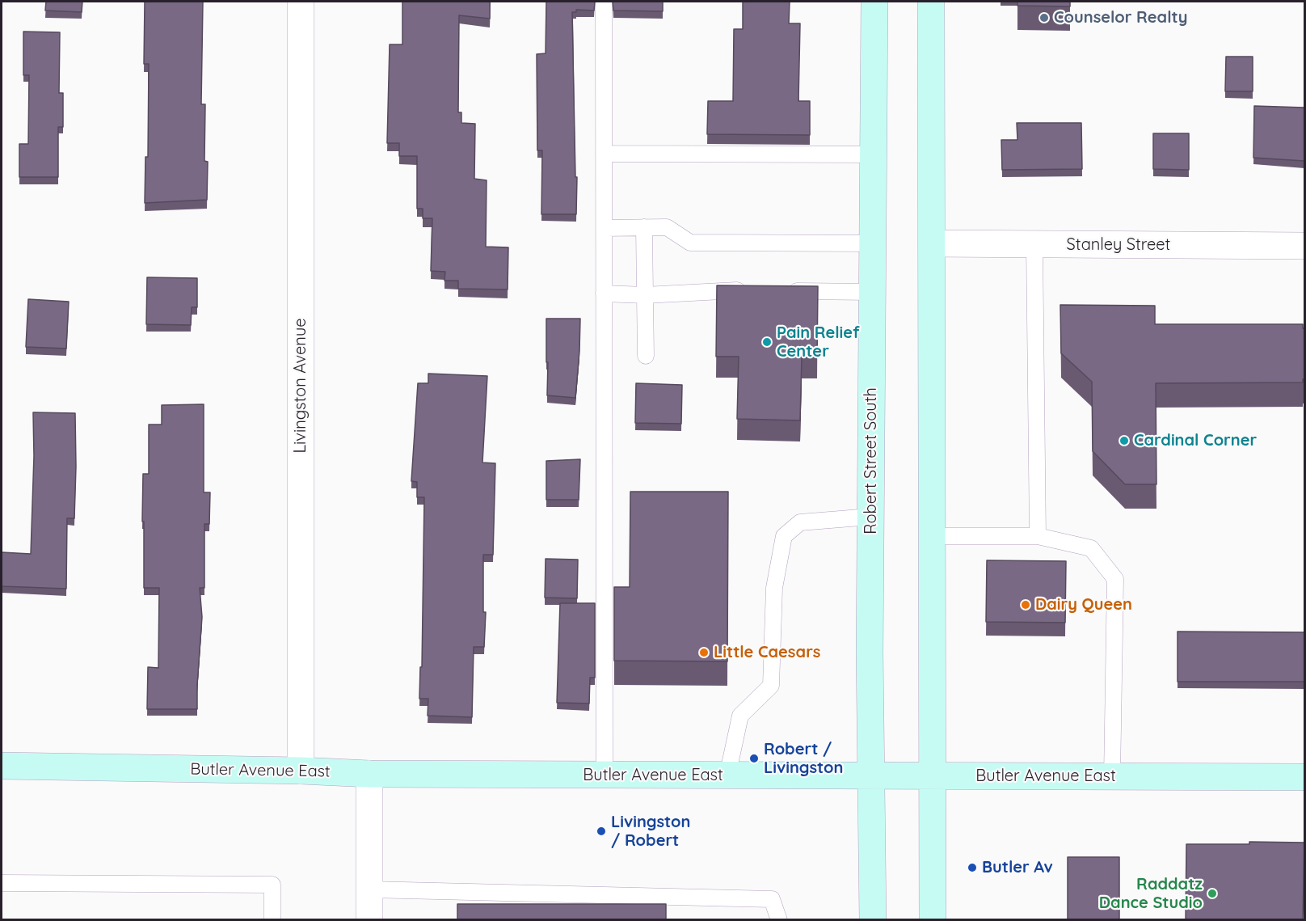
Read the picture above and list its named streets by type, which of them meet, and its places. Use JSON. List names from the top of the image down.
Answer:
{
  "streets": {
    "main road": ["Robert Street South", "Butler Avenue East"],
    "street": ["Stanley Street", "Livingston Avenue"]
  },
  "crossings": [
    ["Livingston Avenue", "Butler Avenue East"],
    ["Robert Street South", "Butler Avenue East"]
  ],
  "places": [
    "Counselor Realty",
    "Pain Relief Center",
    "Cardinal Corner",
    "Dairy Queen",
    "Little Caesars",
    "Robert / Livingston",
    "Livingston / Robert",
    "Butler Av",
    "Raddatz Dance Studio"
  ]
}
